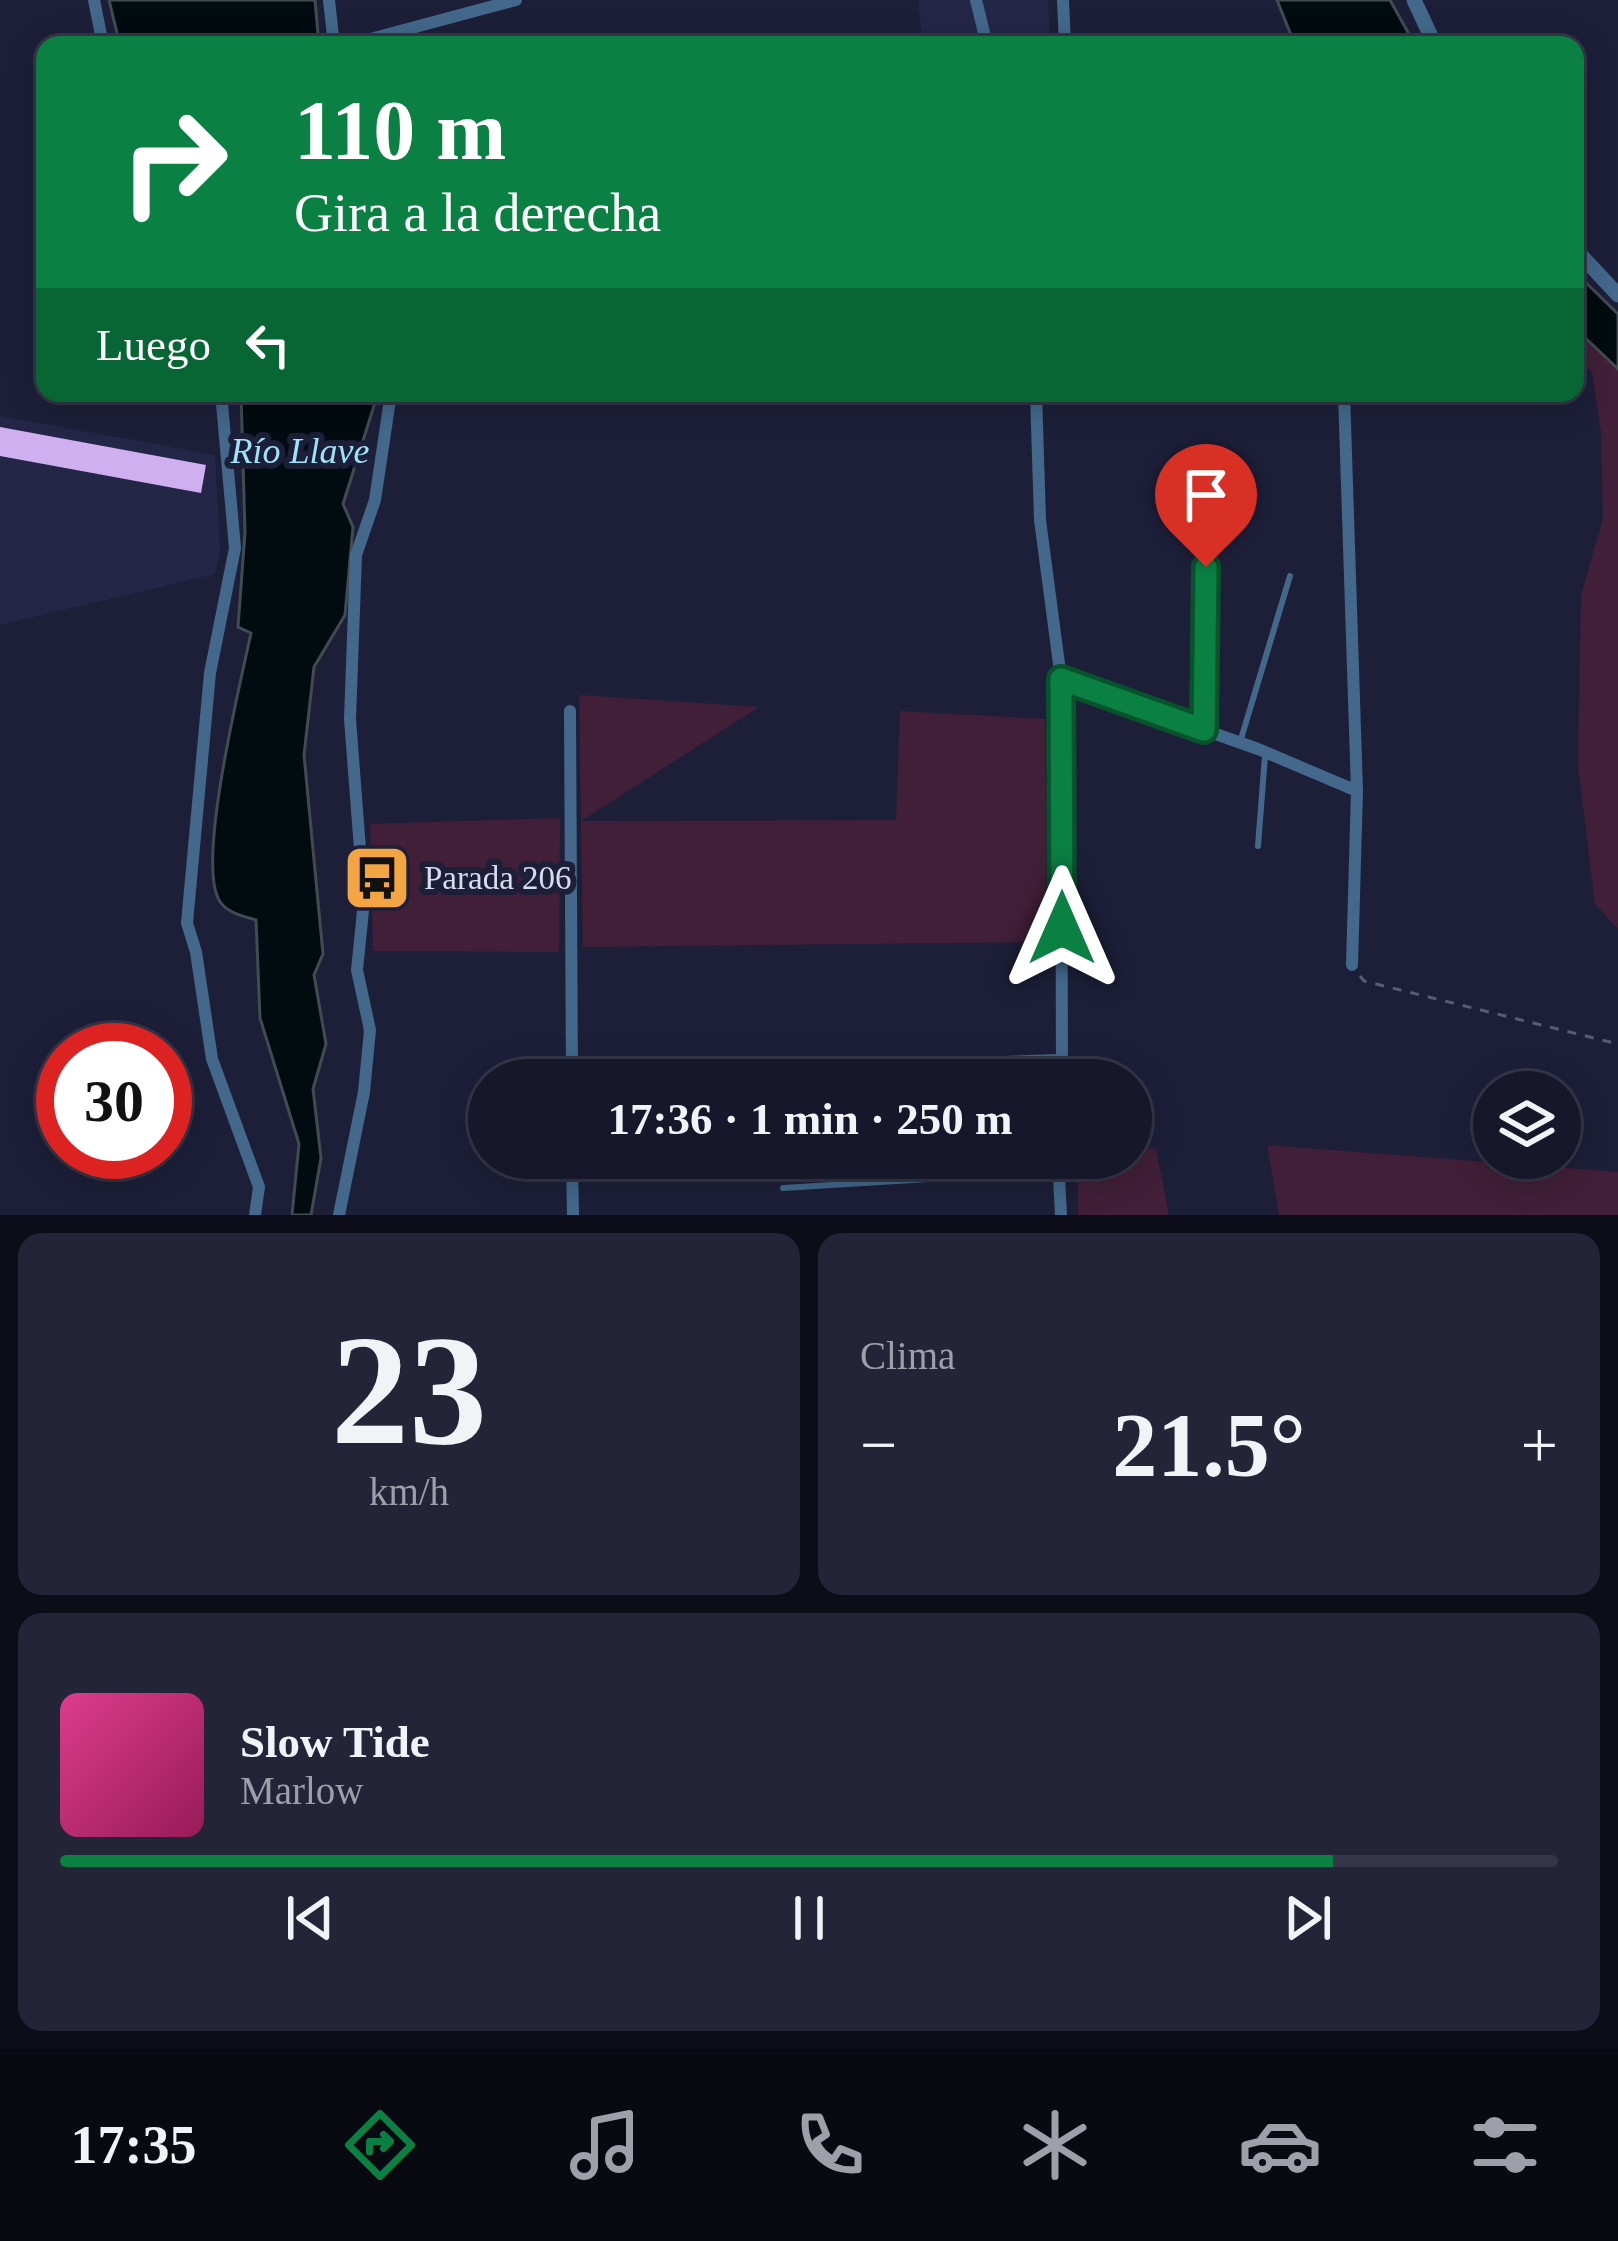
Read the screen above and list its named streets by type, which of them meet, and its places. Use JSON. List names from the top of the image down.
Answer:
{
  "water": ["Río Llave"],
  "places": {
    "bus stop": ["Parada 206"]
  },
  "page": {
    "turn": ["110 m", "Gira a la derecha"],
    "then": "Luego",
    "limit": "30",
    "trip": "17:36 · 1 min · 250 m",
    "tile": [
      ["23", "km/h"],
      "Clima"
    ],
    "heat": ["−", "21.5°", "+"],
    "song": ["Slow Tide", "Marlow"],
    "tabs": "17:35"
  }
}
